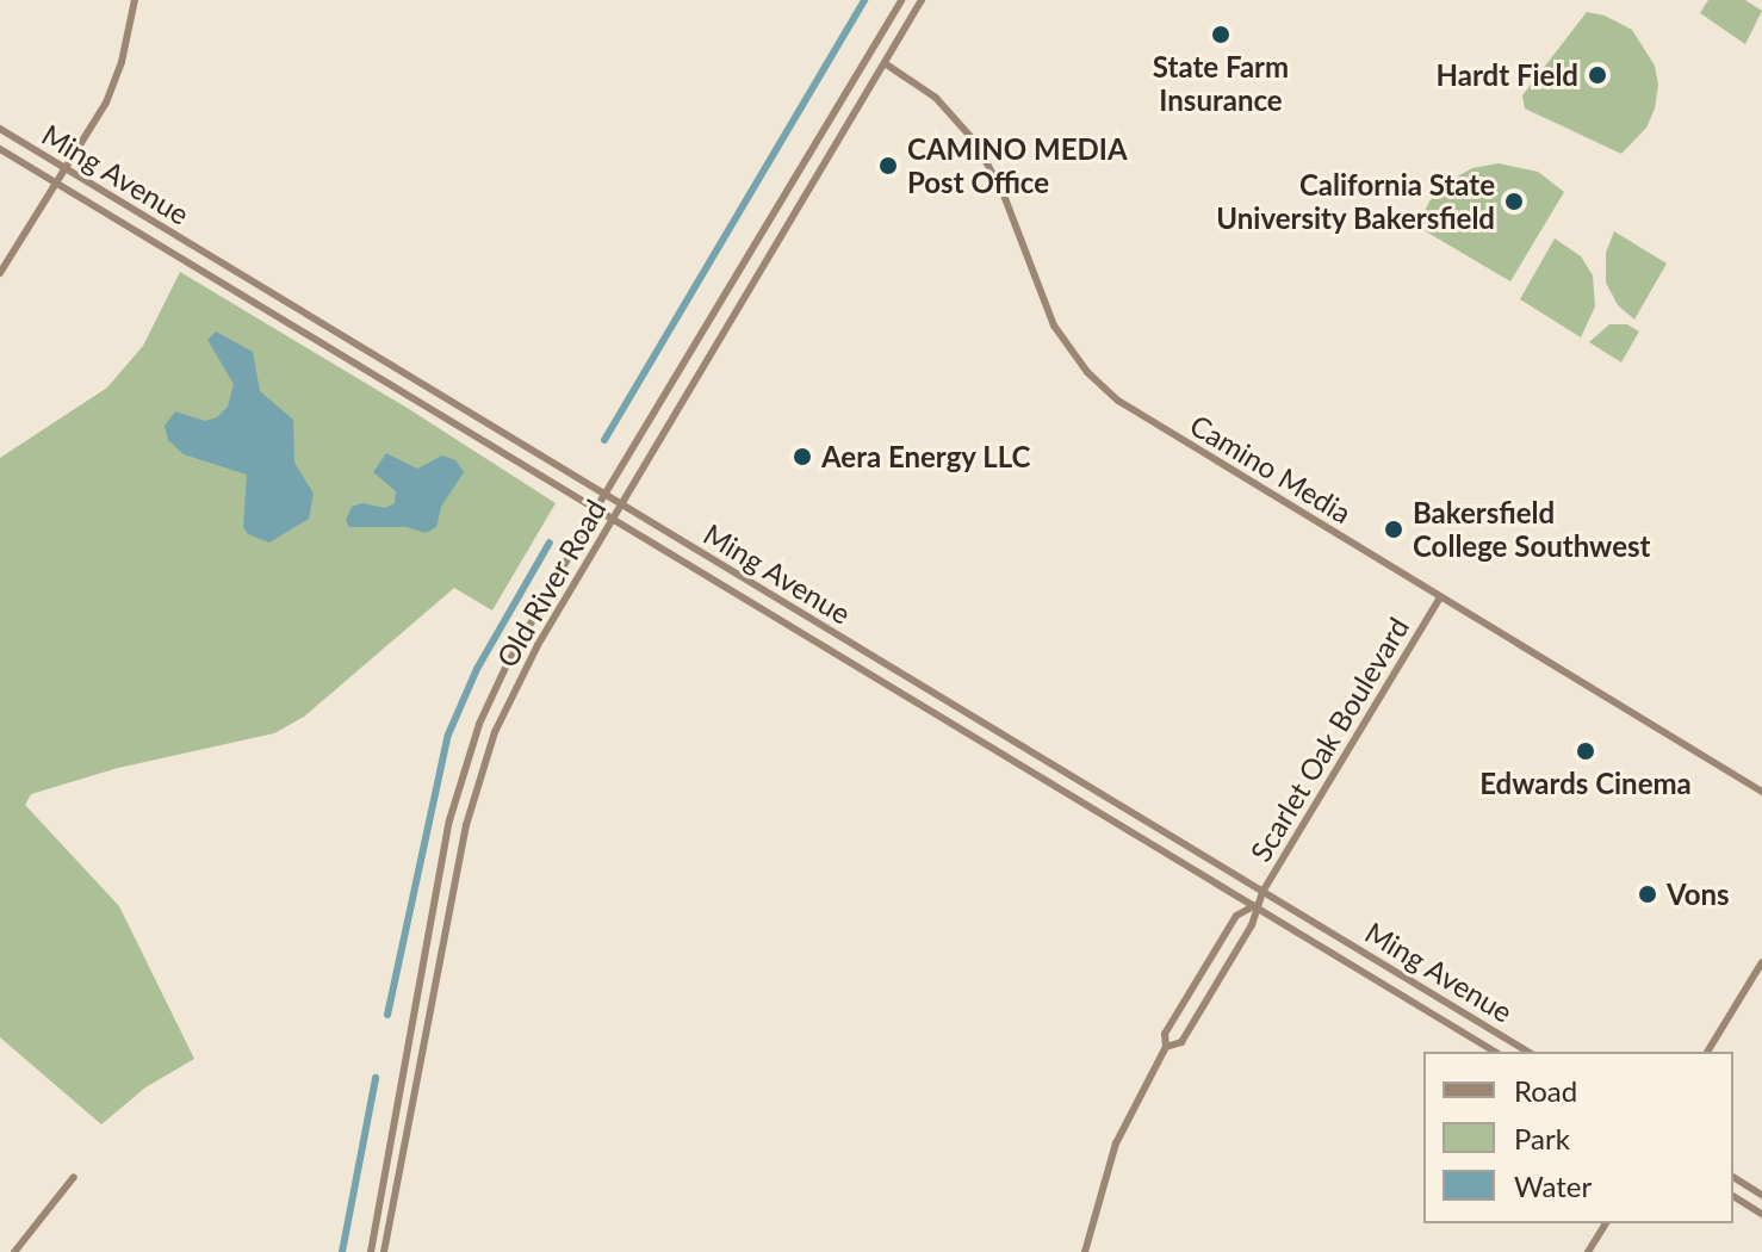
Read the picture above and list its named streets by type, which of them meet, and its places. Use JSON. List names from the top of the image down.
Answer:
{
  "streets": {
    "main road": [
      "Ming Avenue",
      "Camino Media",
      "Old River Road",
      "Scarlet Oak Boulevard"
    ]
  },
  "crossings": [
    ["Ming Avenue", "Old River Road"],
    ["Ming Avenue", "Scarlet Oak Boulevard"],
    ["Camino Media", "Old River Road"],
    ["Camino Media", "Scarlet Oak Boulevard"]
  ],
  "places": [
    "State Farm Insurance",
    "Hardt Field",
    "CAMINO MEDIA Post Office",
    "California State University Bakersfield",
    "Aera Energy LLC",
    "Bakersfield College Southwest",
    "Edwards Cinema",
    "Vons"
  ],
  "legend": ["Road", "Park", "Water"]
}
